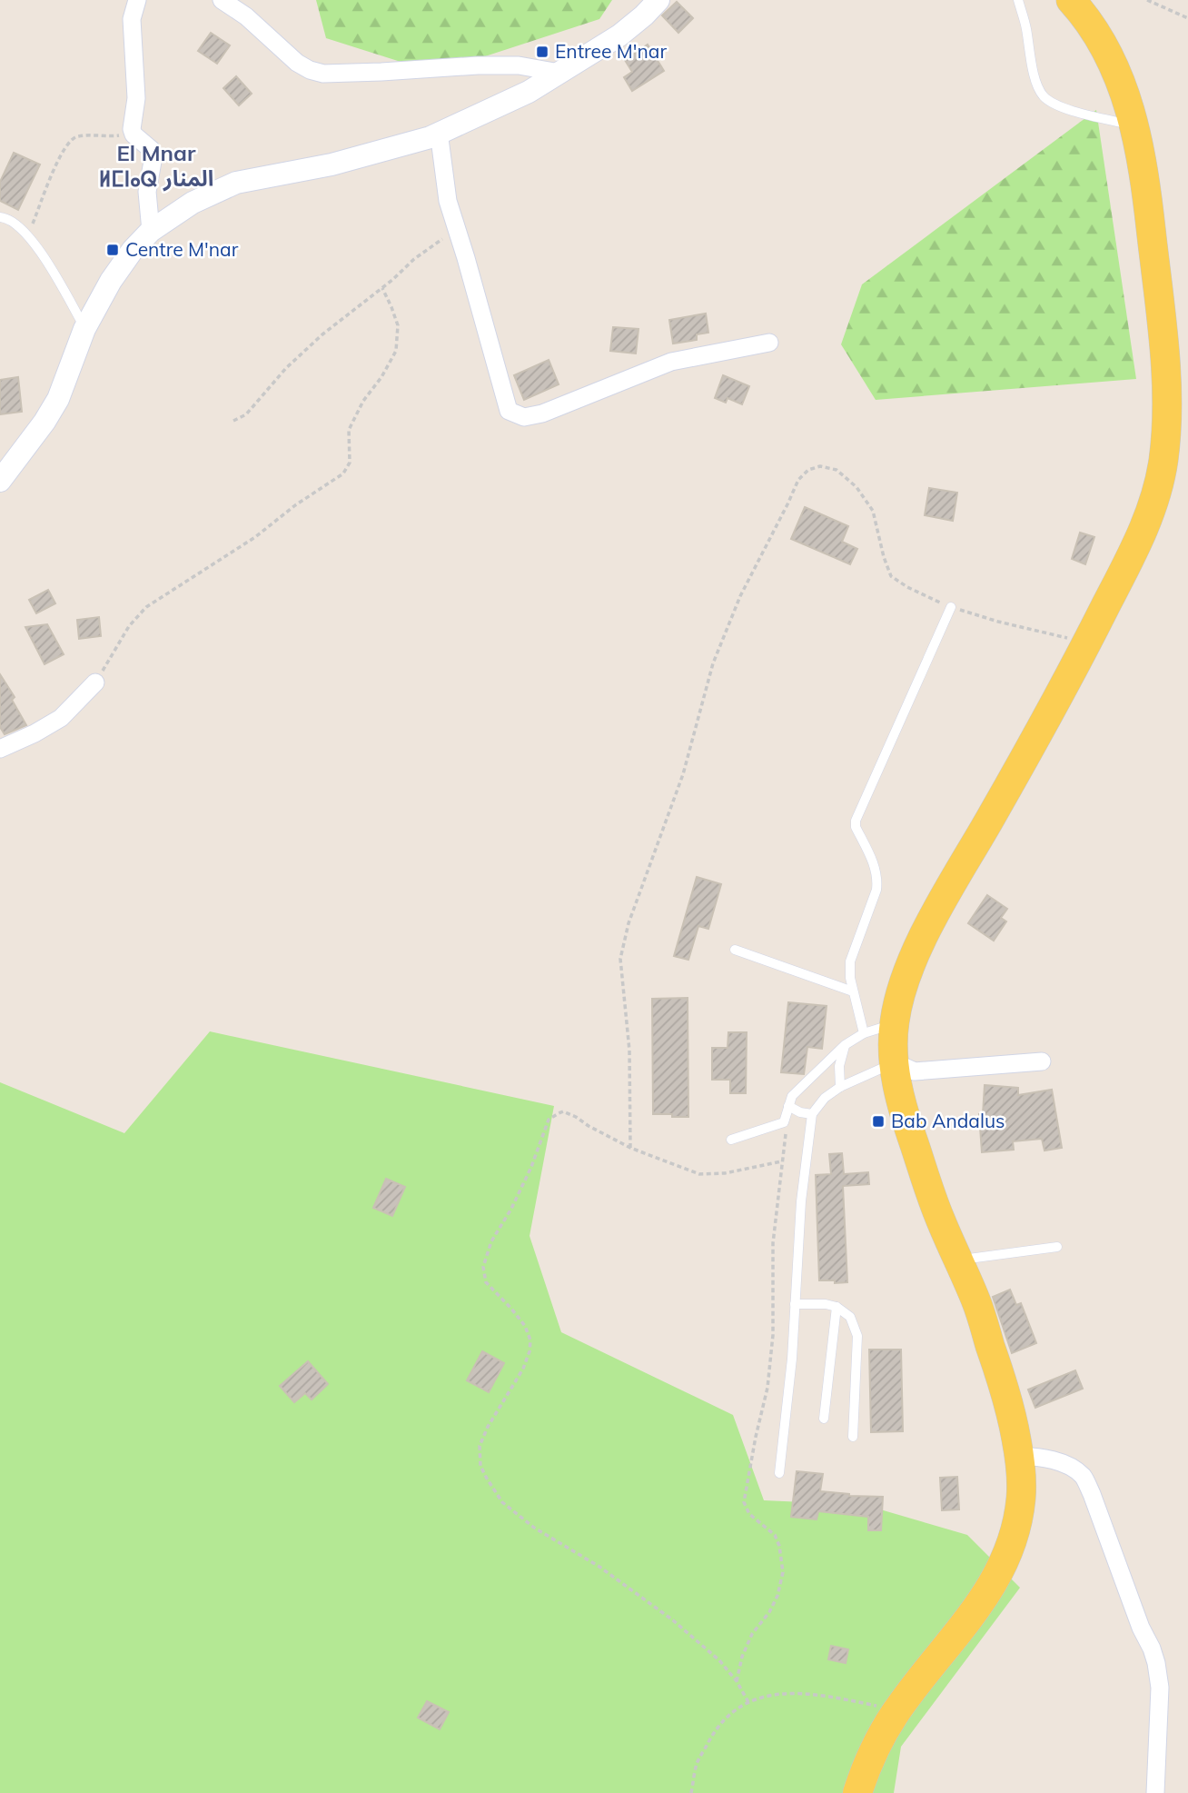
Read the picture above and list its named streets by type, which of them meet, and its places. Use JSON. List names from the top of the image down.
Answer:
{
  "districts": ["El Mnar ⵍⵎⵏⴰⵕ المنار"],
  "places": {
    "transit": ["Entree M'nar", "Centre M'nar", "Bab Andalus"]
  }
}
